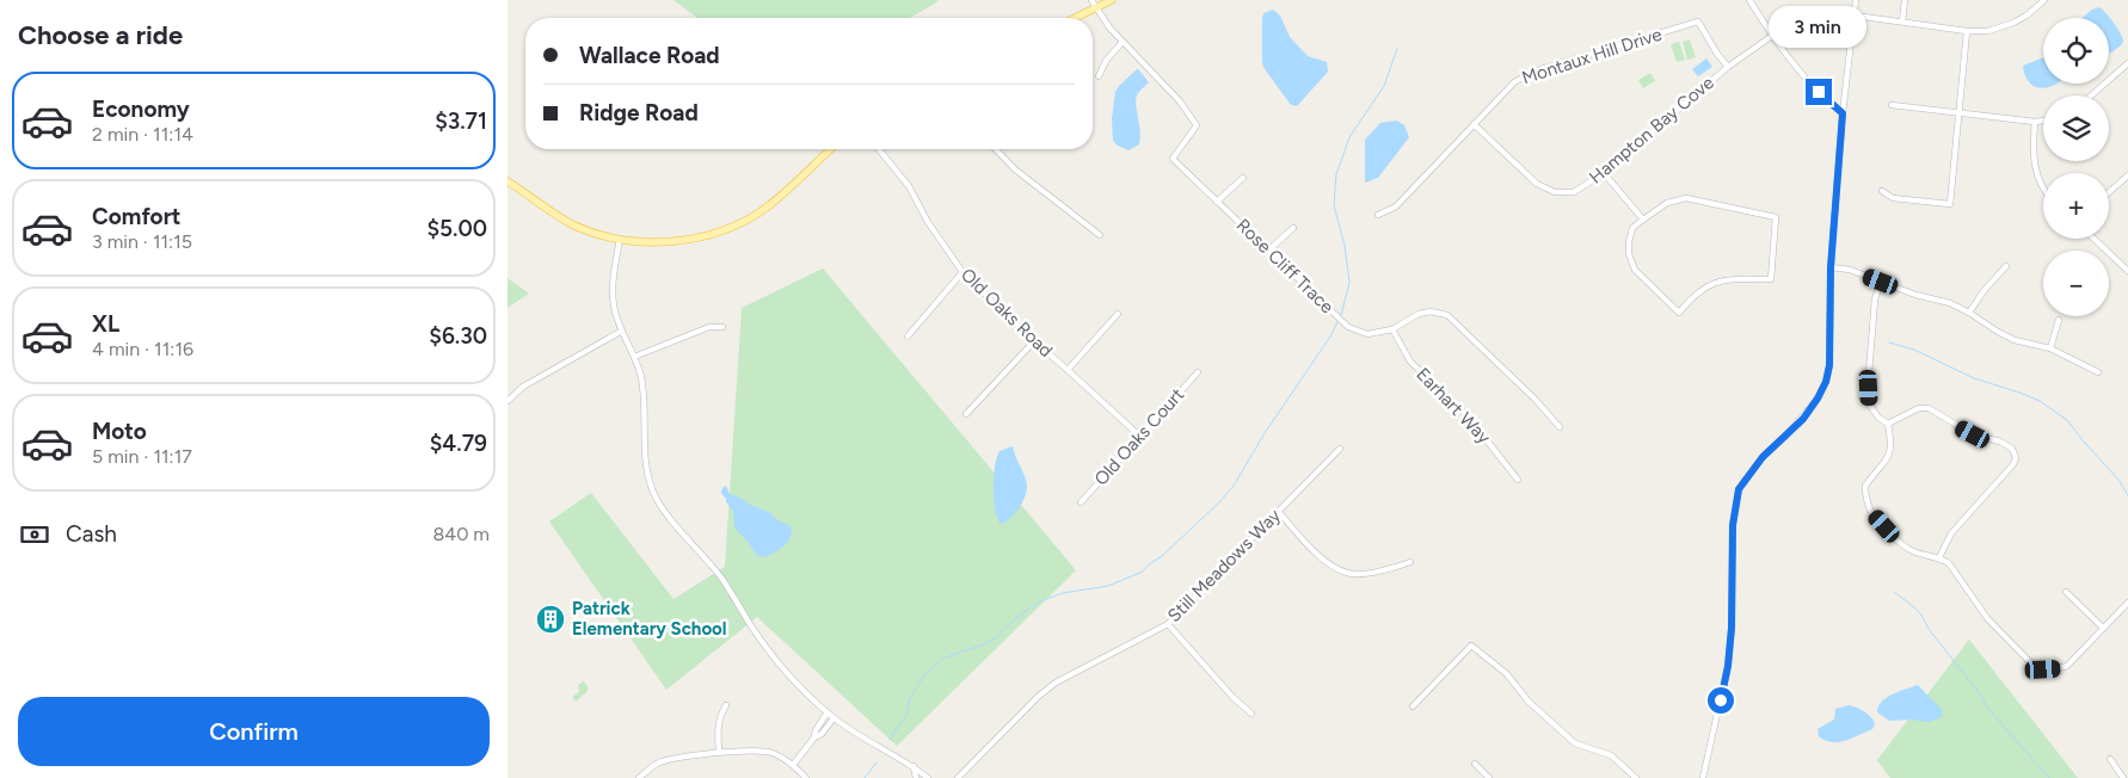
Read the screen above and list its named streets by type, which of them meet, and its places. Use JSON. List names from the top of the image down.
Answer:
{
  "streets": {
    "street": [
      "Montaux Hill Drive",
      "Hampton Bay Cove",
      "Rose Cliff Trace",
      "Old Oaks Road",
      "Earhart Way",
      "Old Oaks Court",
      "Still Meadows Way"
    ]
  },
  "crossings": [
    ["Montaux Hill Drive", "Hampton Bay Cove"],
    ["Rose Cliff Trace", "Earhart Way"],
    ["Old Oaks Road", "Old Oaks Court"]
  ],
  "places": {
    "building": ["Patrick Elementary School"]
  },
  "page": {
    "heading": "Choose a ride",
    "bubble": "3 min",
    "map_buttons": ["+", "−"],
    "banner": ["Wallace Road", "Ridge Road"],
    "list": [
      {
        "name": "Economy",
        "note": "2 min · 11:14",
        "value": "$3.71"
      },
      {
        "name": "Comfort",
        "note": "3 min · 11:15",
        "value": "$5.00"
      },
      {
        "name": "XL",
        "note": "4 min · 11:16",
        "value": "$6.30"
      },
      {
        "name": "Moto",
        "note": "5 min · 11:17",
        "value": "$4.79"
      }
    ],
    "pay": ["Cash", "840 m"],
    "buttons": "Confirm"
  }
}
